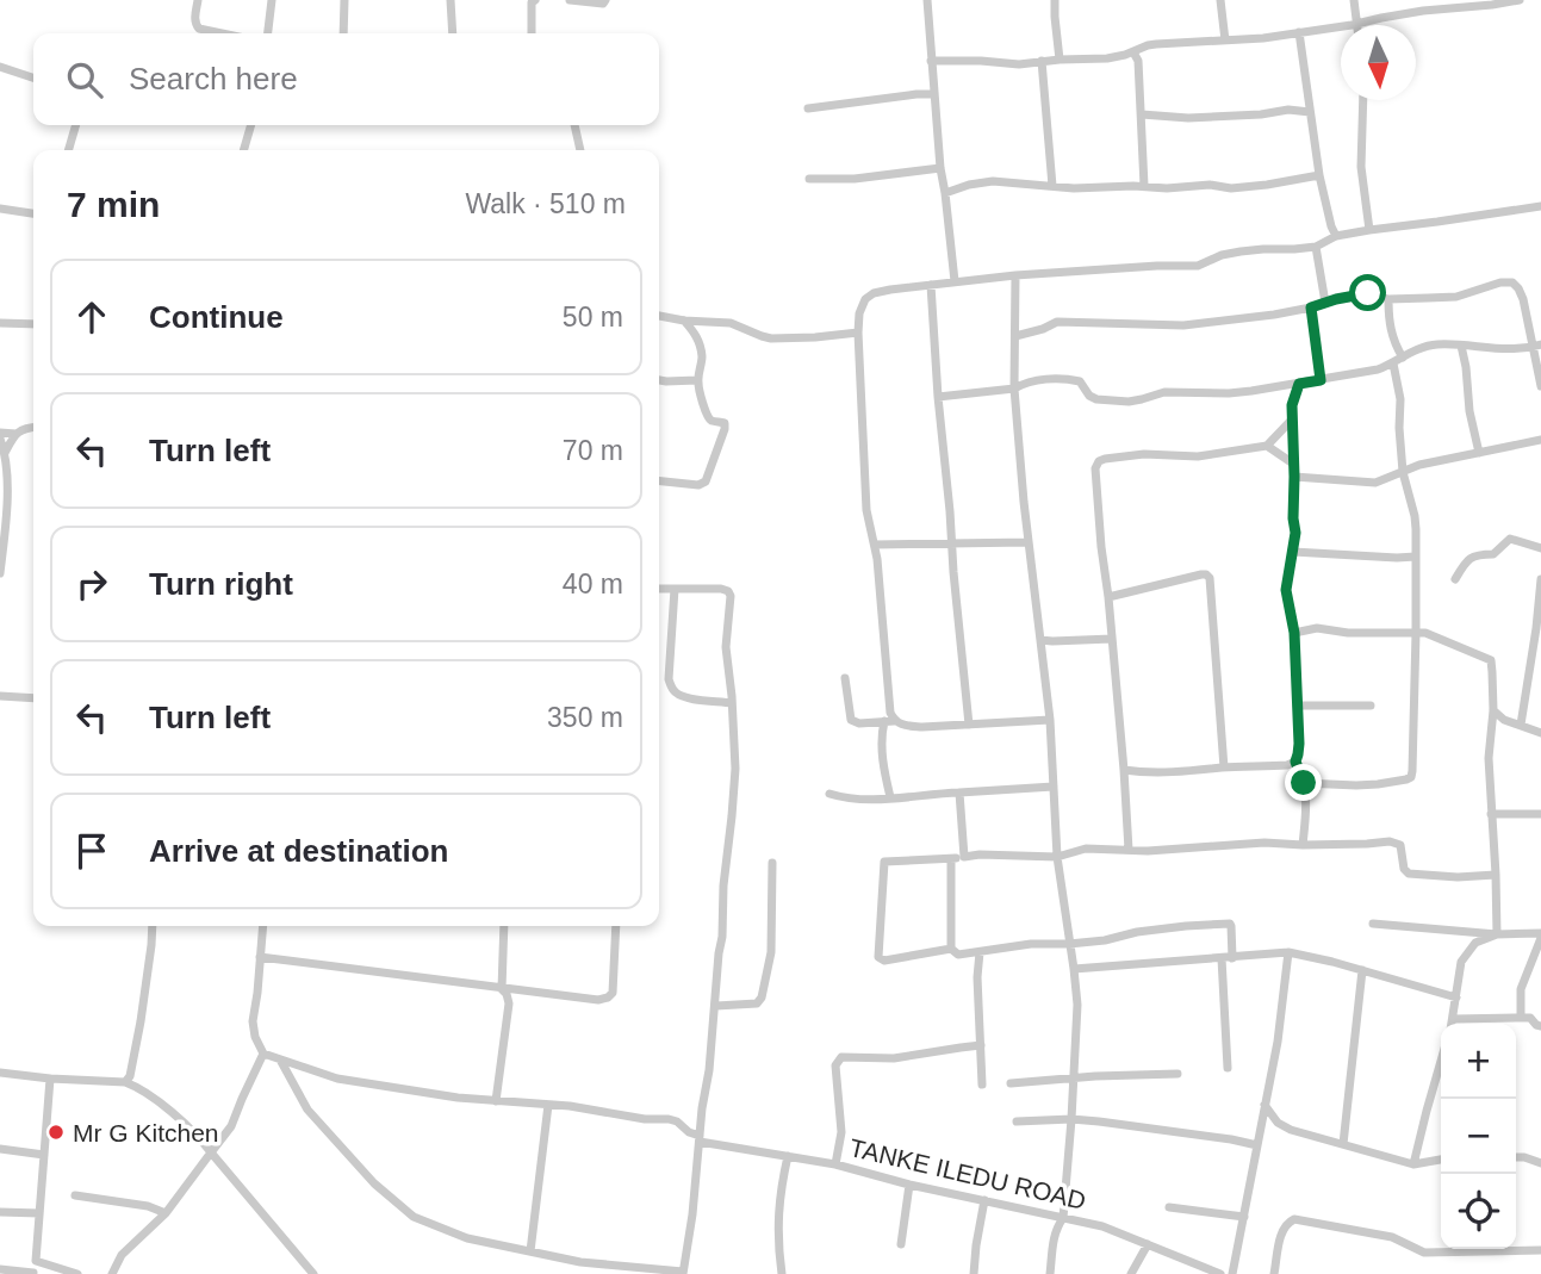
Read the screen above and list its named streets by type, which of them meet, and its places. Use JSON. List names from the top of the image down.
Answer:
{
  "streets": {
    "street": ["TANKE ILEDU ROAD"]
  },
  "places": ["Mr G Kitchen"],
  "north": "bottom",
  "page": {
    "search": "Search here",
    "heading": ["7 min", "Walk · 510 m"],
    "list": [
      ["Continue", "50 m"],
      ["Turn left", "70 m"],
      ["Turn right", "40 m"],
      ["Turn left", "350 m"],
      "Arrive at destination"
    ],
    "map_buttons": ["+", "−"]
  }
}
